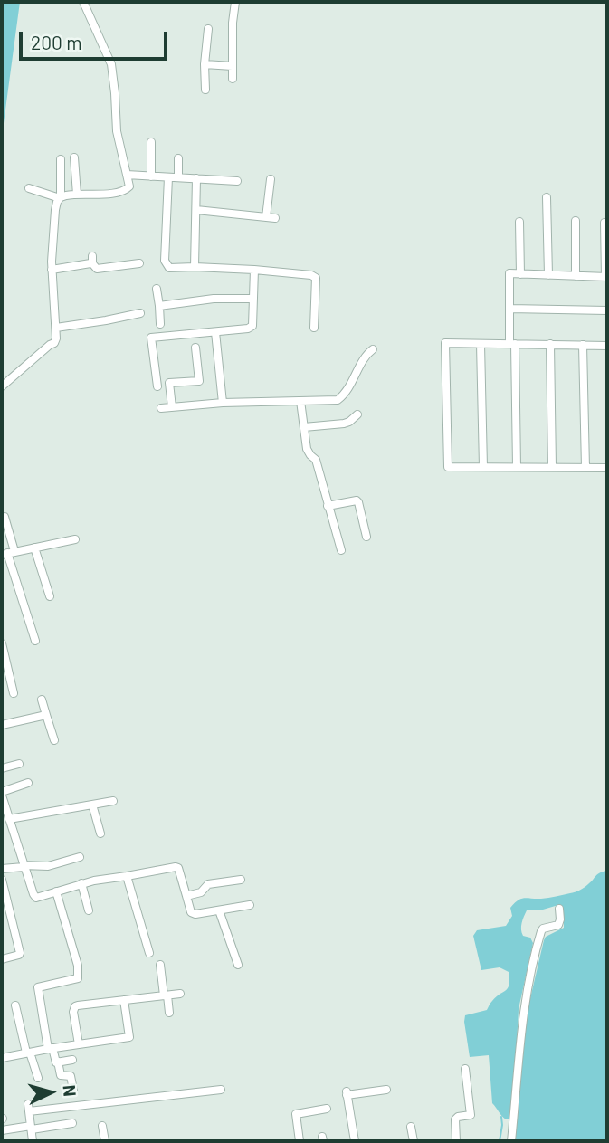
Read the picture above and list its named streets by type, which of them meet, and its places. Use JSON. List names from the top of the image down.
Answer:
{
  "scale_bar": "200 m",
  "north": "right"
}
